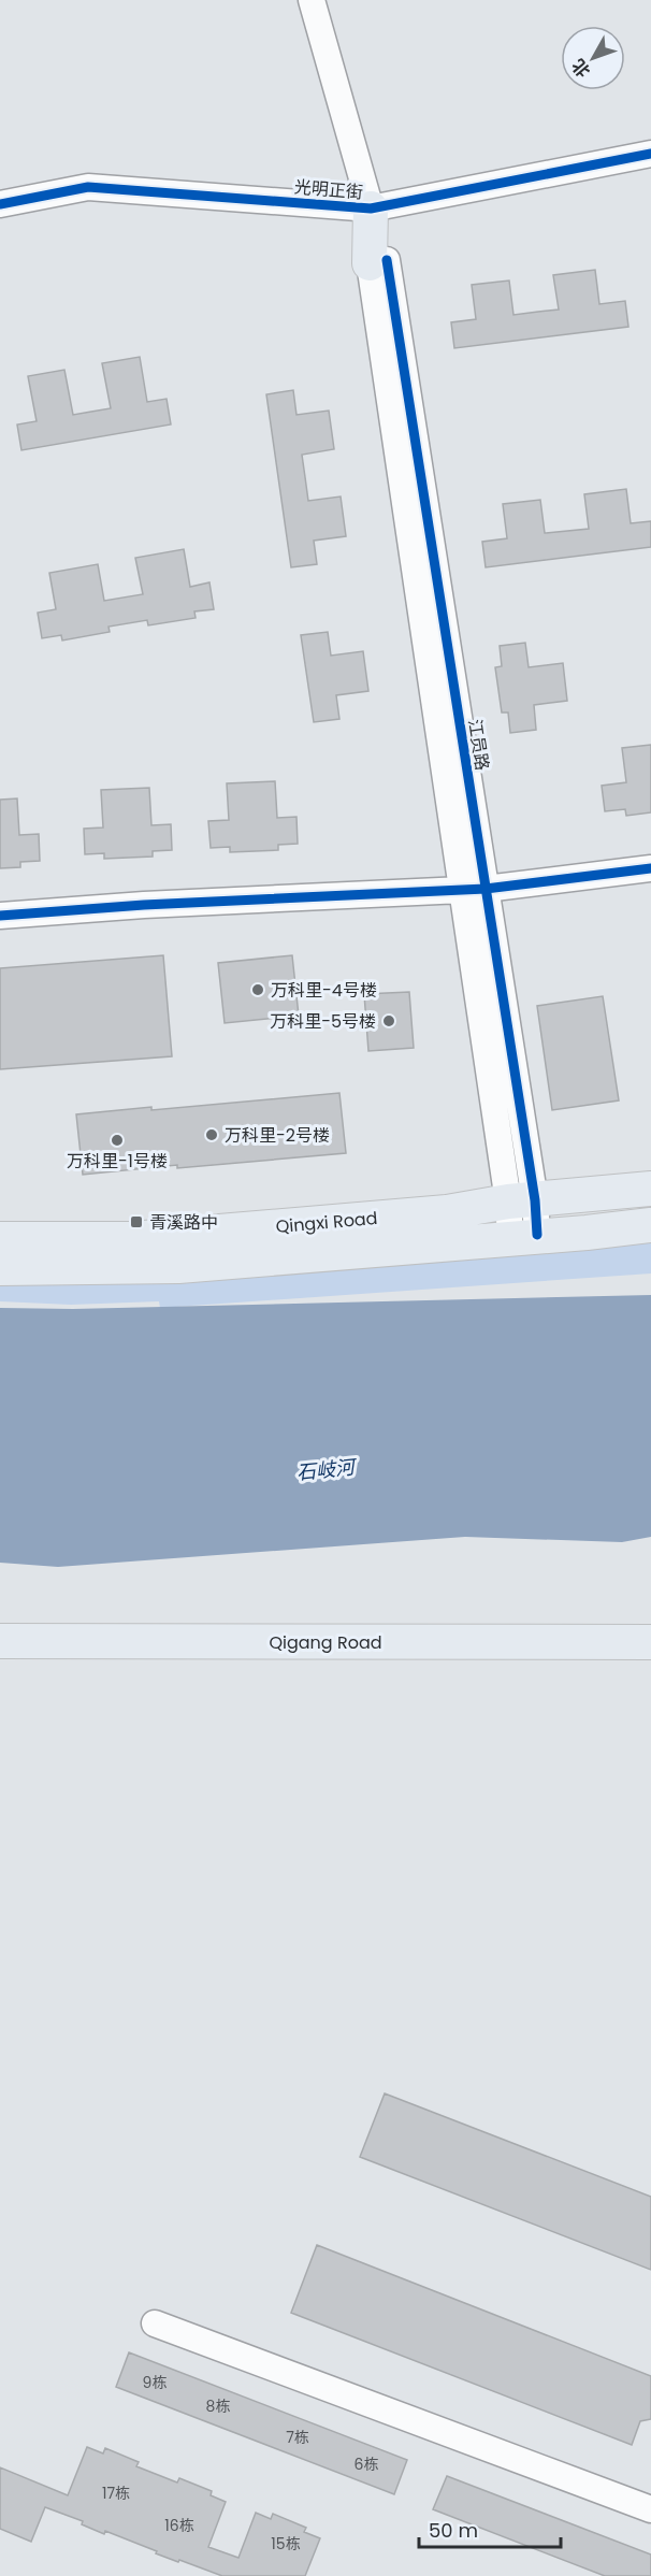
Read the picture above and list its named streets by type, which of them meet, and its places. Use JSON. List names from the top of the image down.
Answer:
{
  "streets": {
    "main road": ["Qingxi Road", "Qigang Road"],
    "street": ["光明正街"],
    "cycle path": ["江员路"]
  },
  "water": ["石岐河"],
  "places": {
    "other": [
      "万科里-4号楼",
      "万科里-5号楼",
      "万科里-2号楼",
      "万科里-1号楼"
    ],
    "transit": ["青溪路中"]
  },
  "house_numbers": [
    "9栋",
    "8栋",
    "7栋",
    "6栋",
    "17栋",
    "16栋",
    "15栋"
  ],
  "scale_bar": "50 m",
  "north": "bottom left"
}
